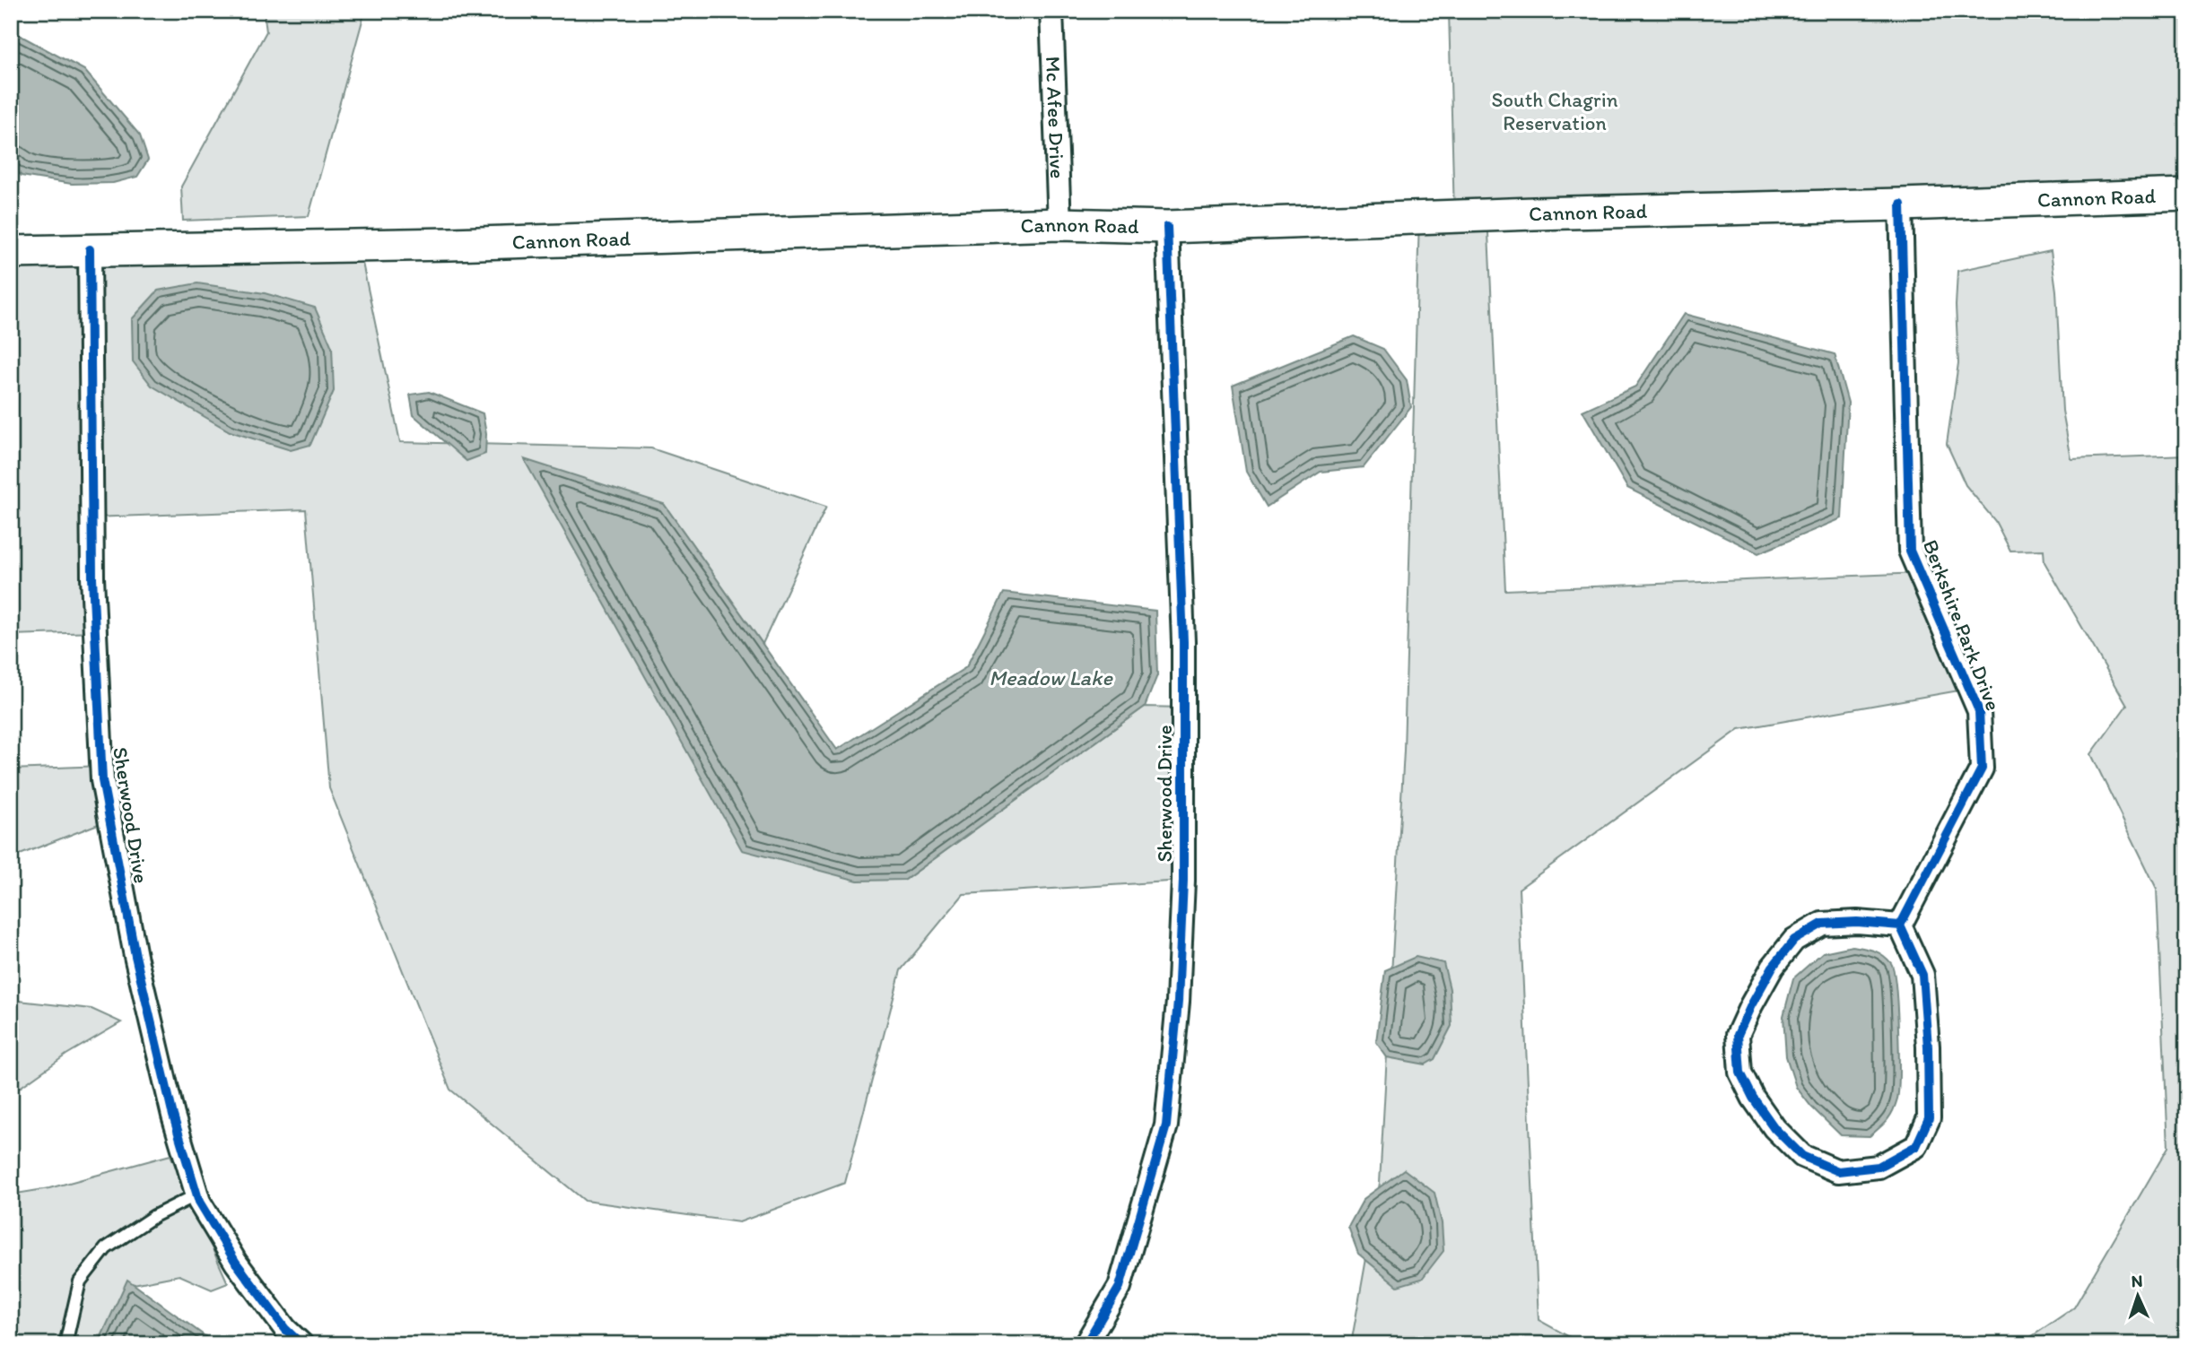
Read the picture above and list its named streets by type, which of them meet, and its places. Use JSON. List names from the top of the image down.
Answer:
{
  "streets": {
    "main road": ["Cannon Road"],
    "street": ["Mc Afee Drive", "Berkshire Park Drive", "Sherwood Drive"]
  },
  "crossings": [
    ["Mc Afee Drive", "Cannon Road"],
    ["Cannon Road", "Berkshire Park Drive"],
    ["Cannon Road", "Sherwood Drive"]
  ],
  "water": ["Meadow Lake"],
  "parks": ["South Chagrin Reservation"],
  "north": "top"
}
